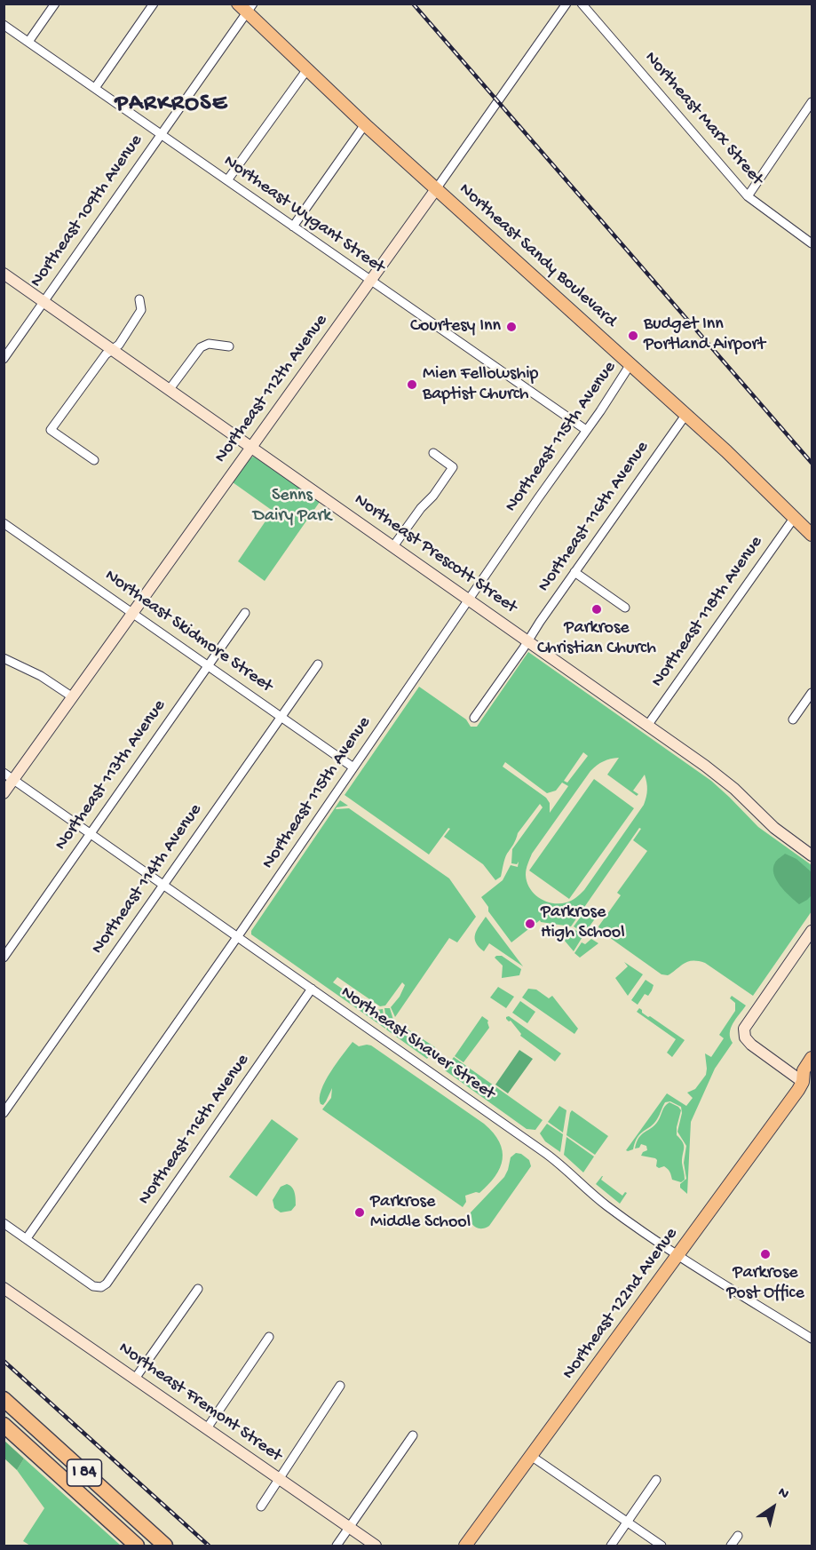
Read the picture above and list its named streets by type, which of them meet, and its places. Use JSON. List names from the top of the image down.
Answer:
{
  "streets": {
    "highway": ["I 84"],
    "main road": ["Northeast Sandy Boulevard", "Northeast 122nd Avenue"],
    "street": [
      "Northeast Marx Street",
      "Northeast 109th Avenue",
      "Northeast Wygant Street",
      "Northeast 112th Avenue",
      "Northeast 115th Avenue",
      "Northeast 116th Avenue",
      "Northeast Prescott Street",
      "Northeast 118th Avenue",
      "Northeast Skidmore Street",
      "Northeast 113th Avenue",
      "Northeast 114th Avenue",
      "Northeast Shaver Street",
      "Northeast Fremont Street"
    ]
  },
  "crossings": [
    ["Northeast 109th Avenue", "Northeast Wygant Street"],
    ["Northeast 109th Avenue", "Northeast Sandy Boulevard"],
    ["Northeast 109th Avenue", "Northeast Prescott Street"],
    ["Northeast Wygant Street", "Northeast 112th Avenue"],
    ["Northeast Wygant Street", "Northeast 115th Avenue"],
    ["Northeast Sandy Boulevard", "Northeast 112th Avenue"],
    ["Northeast Sandy Boulevard", "Northeast 115th Avenue"],
    ["Northeast Sandy Boulevard", "Northeast 116th Avenue"],
    ["Northeast Sandy Boulevard", "Northeast 118th Avenue"],
    ["Northeast 112th Avenue", "Northeast Prescott Street"],
    ["Northeast 112th Avenue", "Northeast Skidmore Street"],
    ["Northeast 112th Avenue", "Northeast Shaver Street"],
    ["Northeast 115th Avenue", "Northeast 116th Avenue"],
    ["Northeast 115th Avenue", "Northeast Prescott Street"],
    ["Northeast 115th Avenue", "Northeast Skidmore Street"],
    ["Northeast 115th Avenue", "Northeast Shaver Street"],
    ["Northeast 116th Avenue", "Northeast Prescott Street"],
    ["Northeast 116th Avenue", "Northeast Shaver Street"],
    ["Northeast Prescott Street", "Northeast 118th Avenue"],
    ["Northeast Skidmore Street", "Northeast 113th Avenue"],
    ["Northeast Skidmore Street", "Northeast 114th Avenue"],
    ["Northeast 113th Avenue", "Northeast Shaver Street"],
    ["Northeast 114th Avenue", "Northeast Shaver Street"],
    ["Northeast Shaver Street", "Northeast 122nd Avenue"]
  ],
  "districts": ["PARKROSE"],
  "parks": ["Senns Dairy Park"],
  "places": [
    "Courtesy Inn",
    "Budget Inn Portland Airport",
    "Mien Fellowship Baptist Church",
    "Parkrose Christian Church",
    "Parkrose High School",
    "Parkrose Middle School",
    "Parkrose Post Office"
  ],
  "north": "top right"
}
